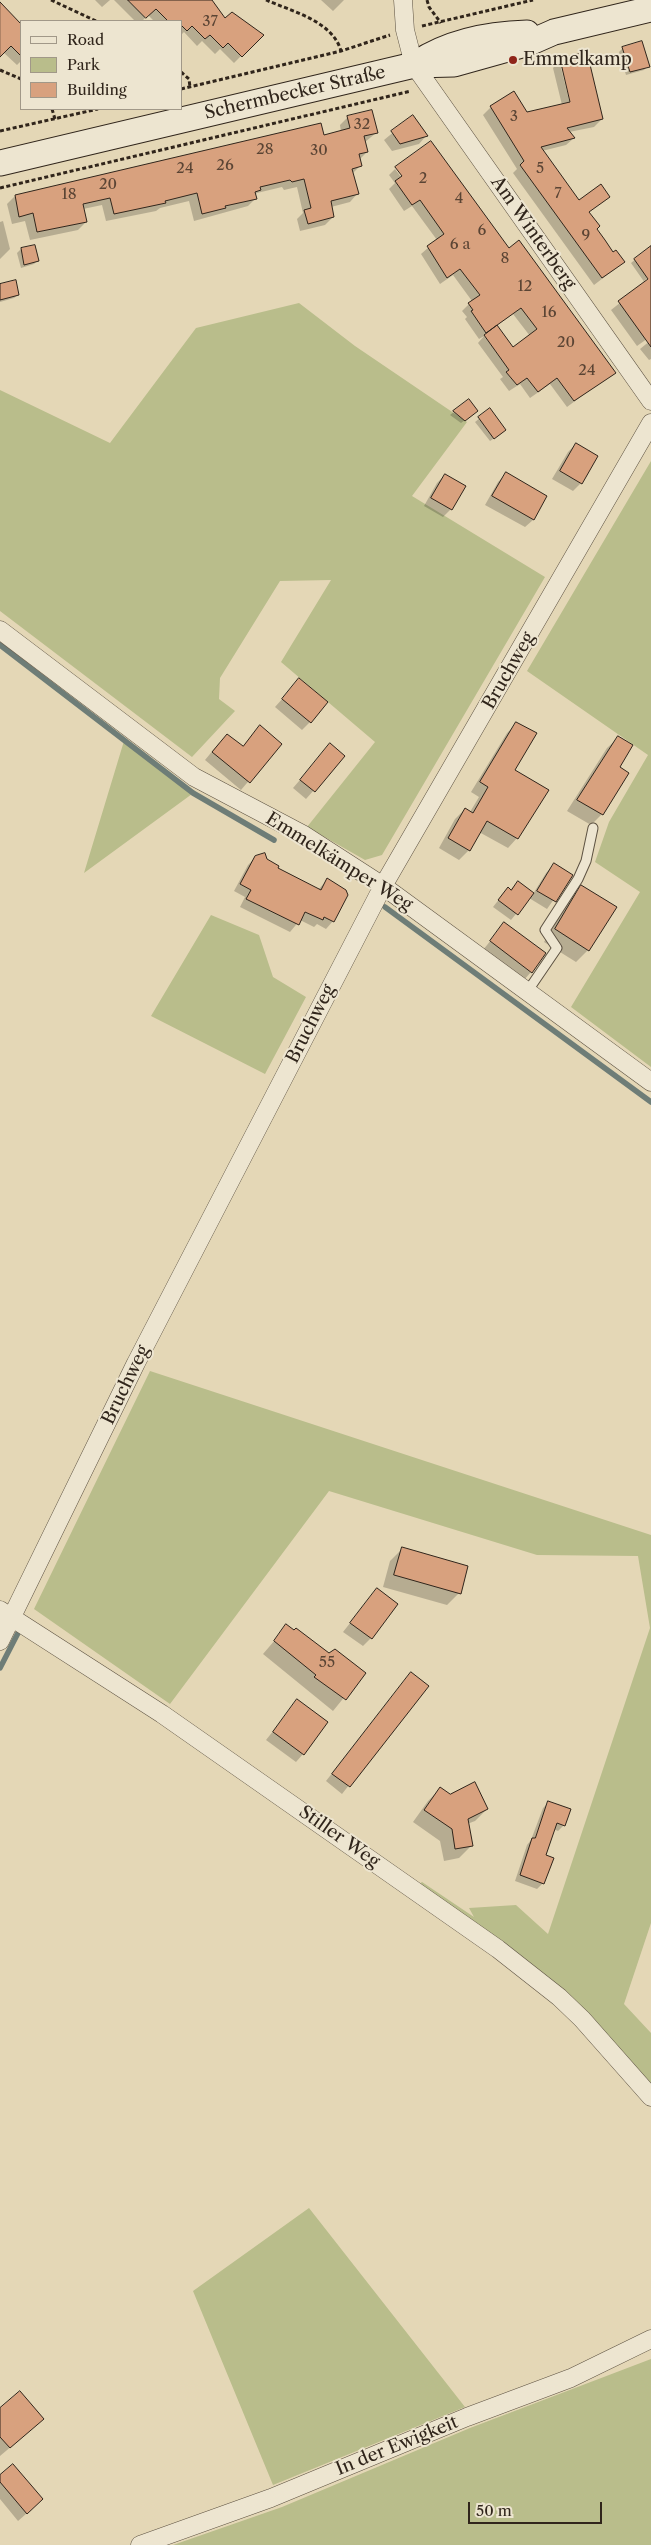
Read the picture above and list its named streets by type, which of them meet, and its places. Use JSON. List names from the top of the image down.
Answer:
{
  "streets": {
    "main road": ["Schermbecker Straße"],
    "street": [
      "Am Winterberg",
      "Bruchweg",
      "Emmelkämper Weg",
      "Stiller Weg",
      "In der Ewigkeit"
    ]
  },
  "crossings": [
    ["Schermbecker Straße", "Am Winterberg"],
    ["Bruchweg", "Emmelkämper Weg"],
    ["Bruchweg", "Stiller Weg"]
  ],
  "places": ["Emmelkamp"],
  "house_numbers": [
    "37",
    "3",
    "32",
    "28",
    "30",
    "26",
    "24",
    "5",
    "2",
    "20",
    "7",
    "18",
    "4",
    "6",
    "9",
    "6 a",
    "8",
    "12",
    "16",
    "20",
    "24",
    "55"
  ],
  "legend": ["Road", "Park", "Building"],
  "scale_bar": "50 m"
}
